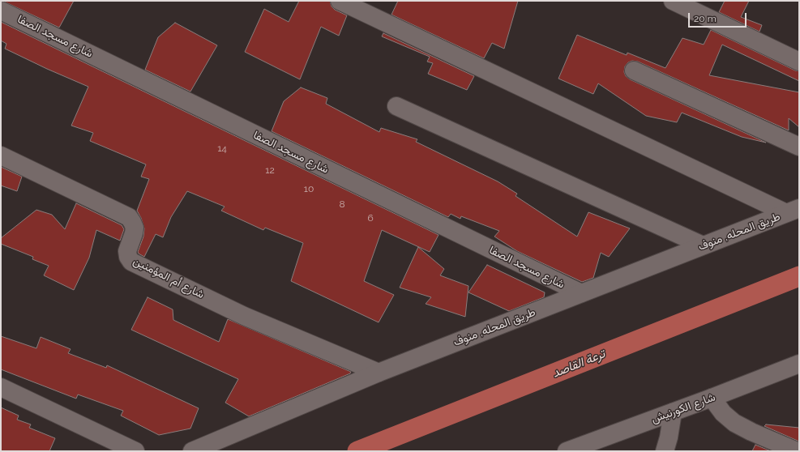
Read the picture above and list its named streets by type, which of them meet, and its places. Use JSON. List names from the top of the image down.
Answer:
{
  "streets": {
    "street": [
      "شارع مسجد الصفا",
      "طريق المحله, منوف",
      "شارع أم المؤمنين",
      "شارع الكورنيش"
    ]
  },
  "crossings": [
    ["شارع مسجد الصفا", "طريق المحله, منوف"],
    ["طريق المحله, منوف", "شارع أم المؤمنين"]
  ],
  "water": ["ترعة القاصد"],
  "house_numbers": [
    "14",
    "12",
    "10",
    "8",
    "6"
  ],
  "scale_bar": "20 m"
}
